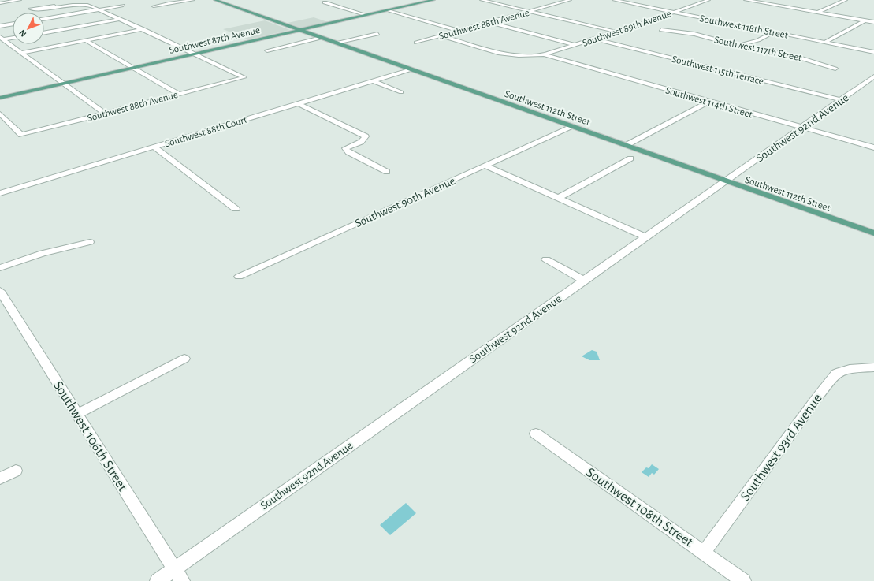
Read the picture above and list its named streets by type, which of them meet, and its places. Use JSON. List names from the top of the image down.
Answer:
{
  "streets": {
    "main road": ["Southwest 87th Avenue", "Southwest 112th Street"],
    "street": [
      "Southwest 88th Avenue",
      "Southwest 118th Street",
      "Southwest 89th Avenue",
      "Southwest 117th Street",
      "Southwest 115th Terrace",
      "Southwest 114th Street",
      "Southwest 92nd Avenue",
      "Southwest 88th Court",
      "Southwest 90th Avenue",
      "Southwest 106th Street",
      "Southwest 93rd Avenue",
      "Southwest 108th Street"
    ]
  },
  "crossings": [
    ["Southwest 88th Avenue", "Southwest 87th Avenue"],
    ["Southwest 118th Street", "Southwest 89th Avenue"],
    ["Southwest 89th Avenue", "Southwest 115th Terrace"],
    ["Southwest 89th Avenue", "Southwest 114th Street"],
    ["Southwest 87th Avenue", "Southwest 112th Street"],
    ["Southwest 115th Terrace", "Southwest 92nd Avenue"],
    ["Southwest 114th Street", "Southwest 92nd Avenue"],
    ["Southwest 112th Street", "Southwest 92nd Avenue"],
    ["Southwest 112th Street", "Southwest 88th Court"],
    ["Southwest 112th Street", "Southwest 90th Avenue"],
    ["Southwest 92nd Avenue", "Southwest 106th Street"],
    ["Southwest 93rd Avenue", "Southwest 108th Street"]
  ],
  "north": "bottom left"
}
